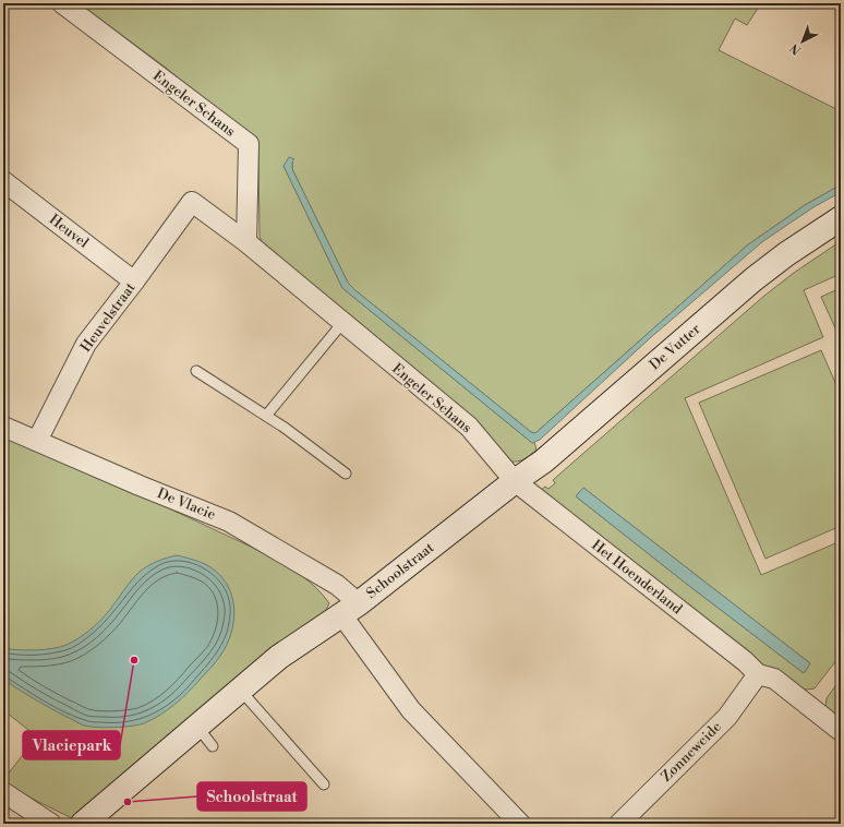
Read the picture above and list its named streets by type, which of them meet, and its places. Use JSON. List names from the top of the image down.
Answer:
{
  "streets": {
    "street": [
      "Engeler Schans",
      "Heuvel",
      "Heuvelstraat",
      "De Vutter",
      "De Vlacie",
      "Schoolstraat",
      "Het Hoenderland",
      "Zonneweide"
    ]
  },
  "crossings": [
    ["Engeler Schans", "Heuvelstraat"],
    ["Engeler Schans", "De Vutter"],
    ["Engeler Schans", "Schoolstraat"],
    ["Engeler Schans", "Het Hoenderland"],
    ["Heuvel", "Heuvelstraat"],
    ["Heuvelstraat", "De Vlacie"],
    ["De Vutter", "Schoolstraat"],
    ["De Vutter", "Het Hoenderland"],
    ["De Vlacie", "Schoolstraat"],
    ["Schoolstraat", "Het Hoenderland"],
    ["Het Hoenderland", "Zonneweide"]
  ],
  "places": ["Vlaciepark", "Schoolstraat"],
  "north": "bottom left"
}
